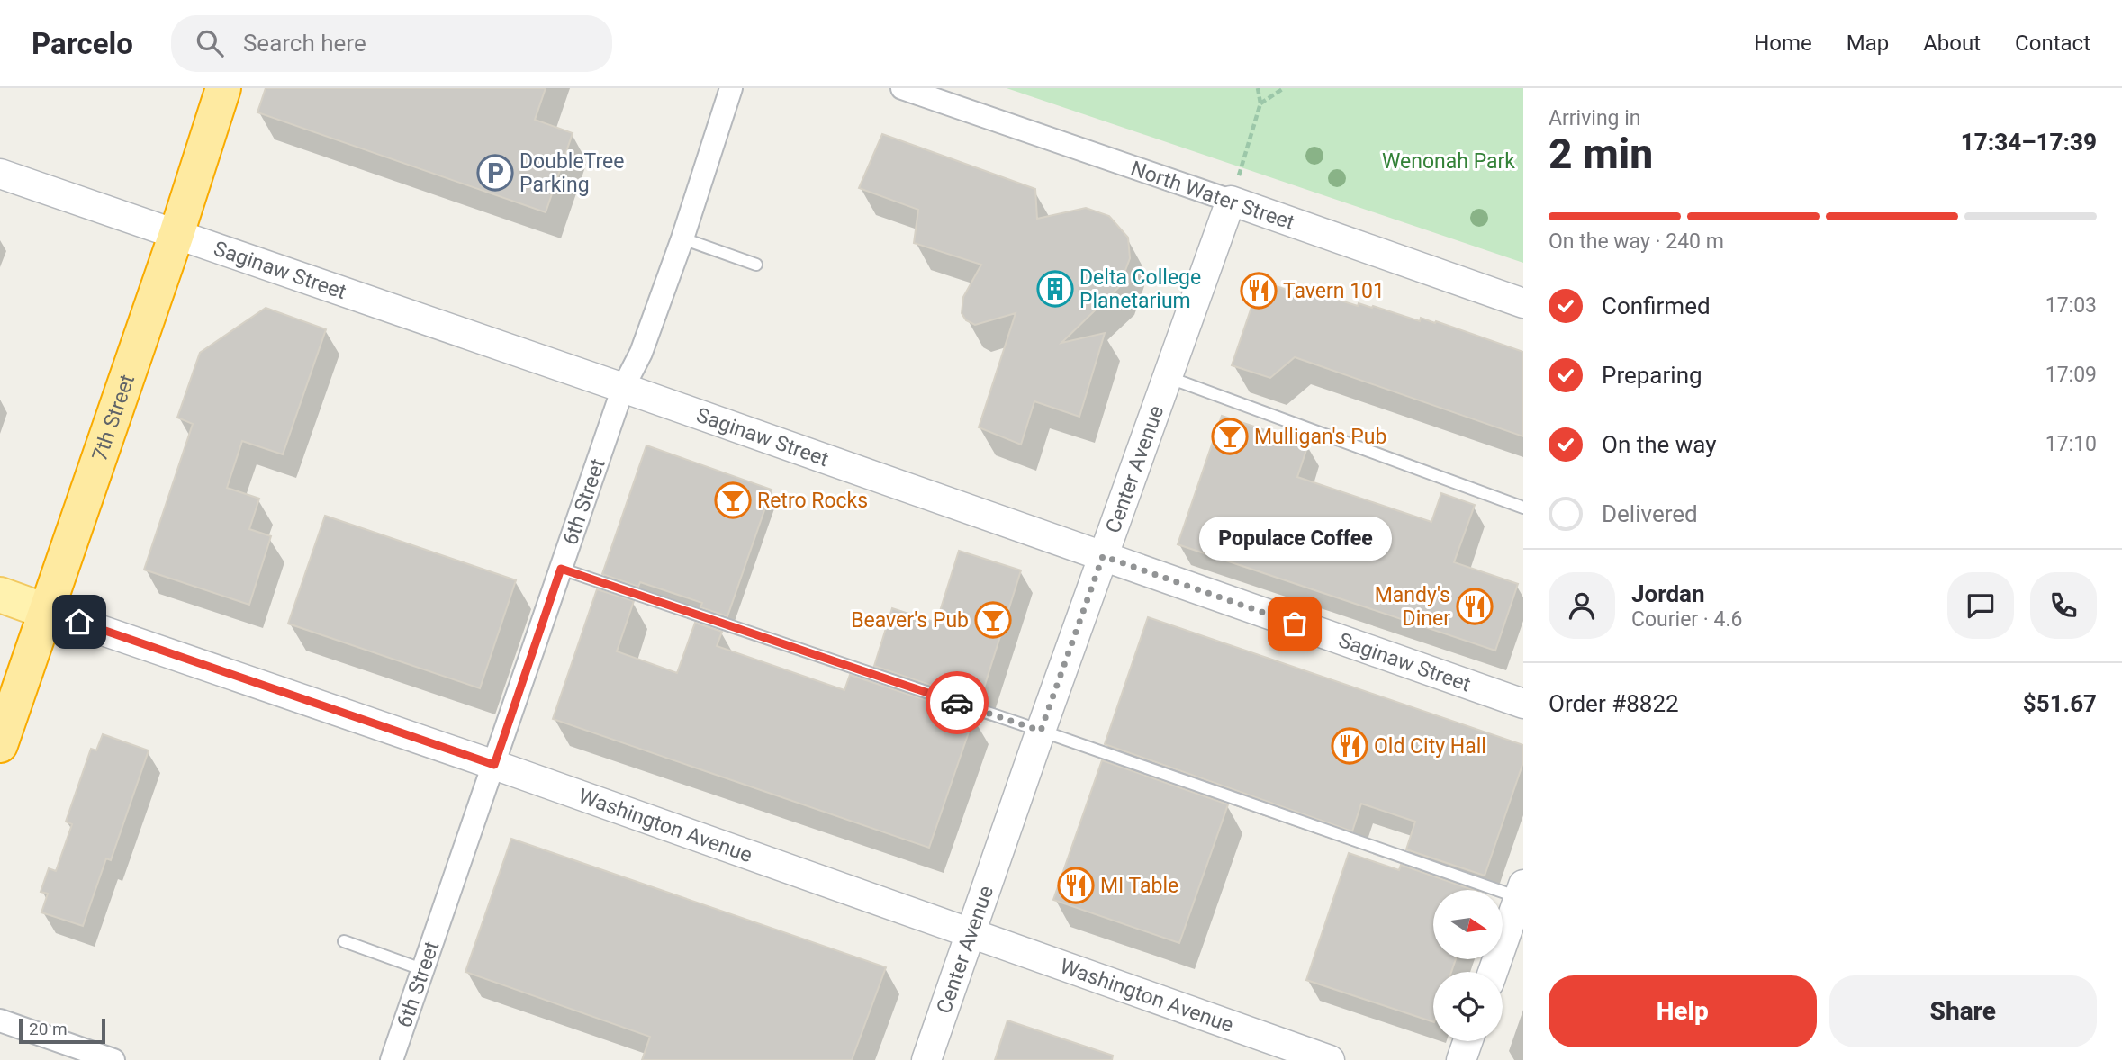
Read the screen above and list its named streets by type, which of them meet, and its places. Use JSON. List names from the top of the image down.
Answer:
{
  "streets": {
    "highway": ["7th Street"],
    "main road": ["Washington Avenue"],
    "street": [
      "North Water Street",
      "Saginaw Street",
      "Center Avenue",
      "6th Street"
    ]
  },
  "crossings": [
    ["North Water Street", "Center Avenue"],
    ["Saginaw Street", "7th Street"],
    ["Saginaw Street", "Center Avenue"],
    ["Saginaw Street", "6th Street"],
    ["7th Street", "Washington Avenue"],
    ["Center Avenue", "Washington Avenue"],
    ["6th Street", "Washington Avenue"]
  ],
  "parks": ["Wenonah Park"],
  "places": {
    "parking": ["DoubleTree Parking"],
    "building": ["Delta College Planetarium"],
    "restaurant": [
      "Tavern 101",
      "Mandy's Diner",
      "Old City Hall",
      "MI Table"
    ],
    "bar": ["Mulligan's Pub", "Retro Rocks", "Beaver's Pub"],
    "other": ["Populace Coffee"]
  },
  "scale_bar": "20 m",
  "north": "right",
  "page": {
    "header": "Parcelo",
    "search": "Search here",
    "nav": [
      "Home",
      "Map",
      "About",
      "Contact"
    ],
    "heading": ["2 min", "Arriving in", "17:34–17:39"],
    "panel": [
      "Jordan",
      "Courier · 4.6",
      "Order #8822",
      "$51.67"
    ],
    "bar": "On the way · 240 m",
    "list": [
      ["Confirmed", "17:03"],
      ["Preparing", "17:09"],
      ["On the way", "17:10"],
      "Delivered"
    ],
    "bubble": "Populace Coffee",
    "buttons": ["Help", "Share"],
    "scale": "20 m"
  }
}
